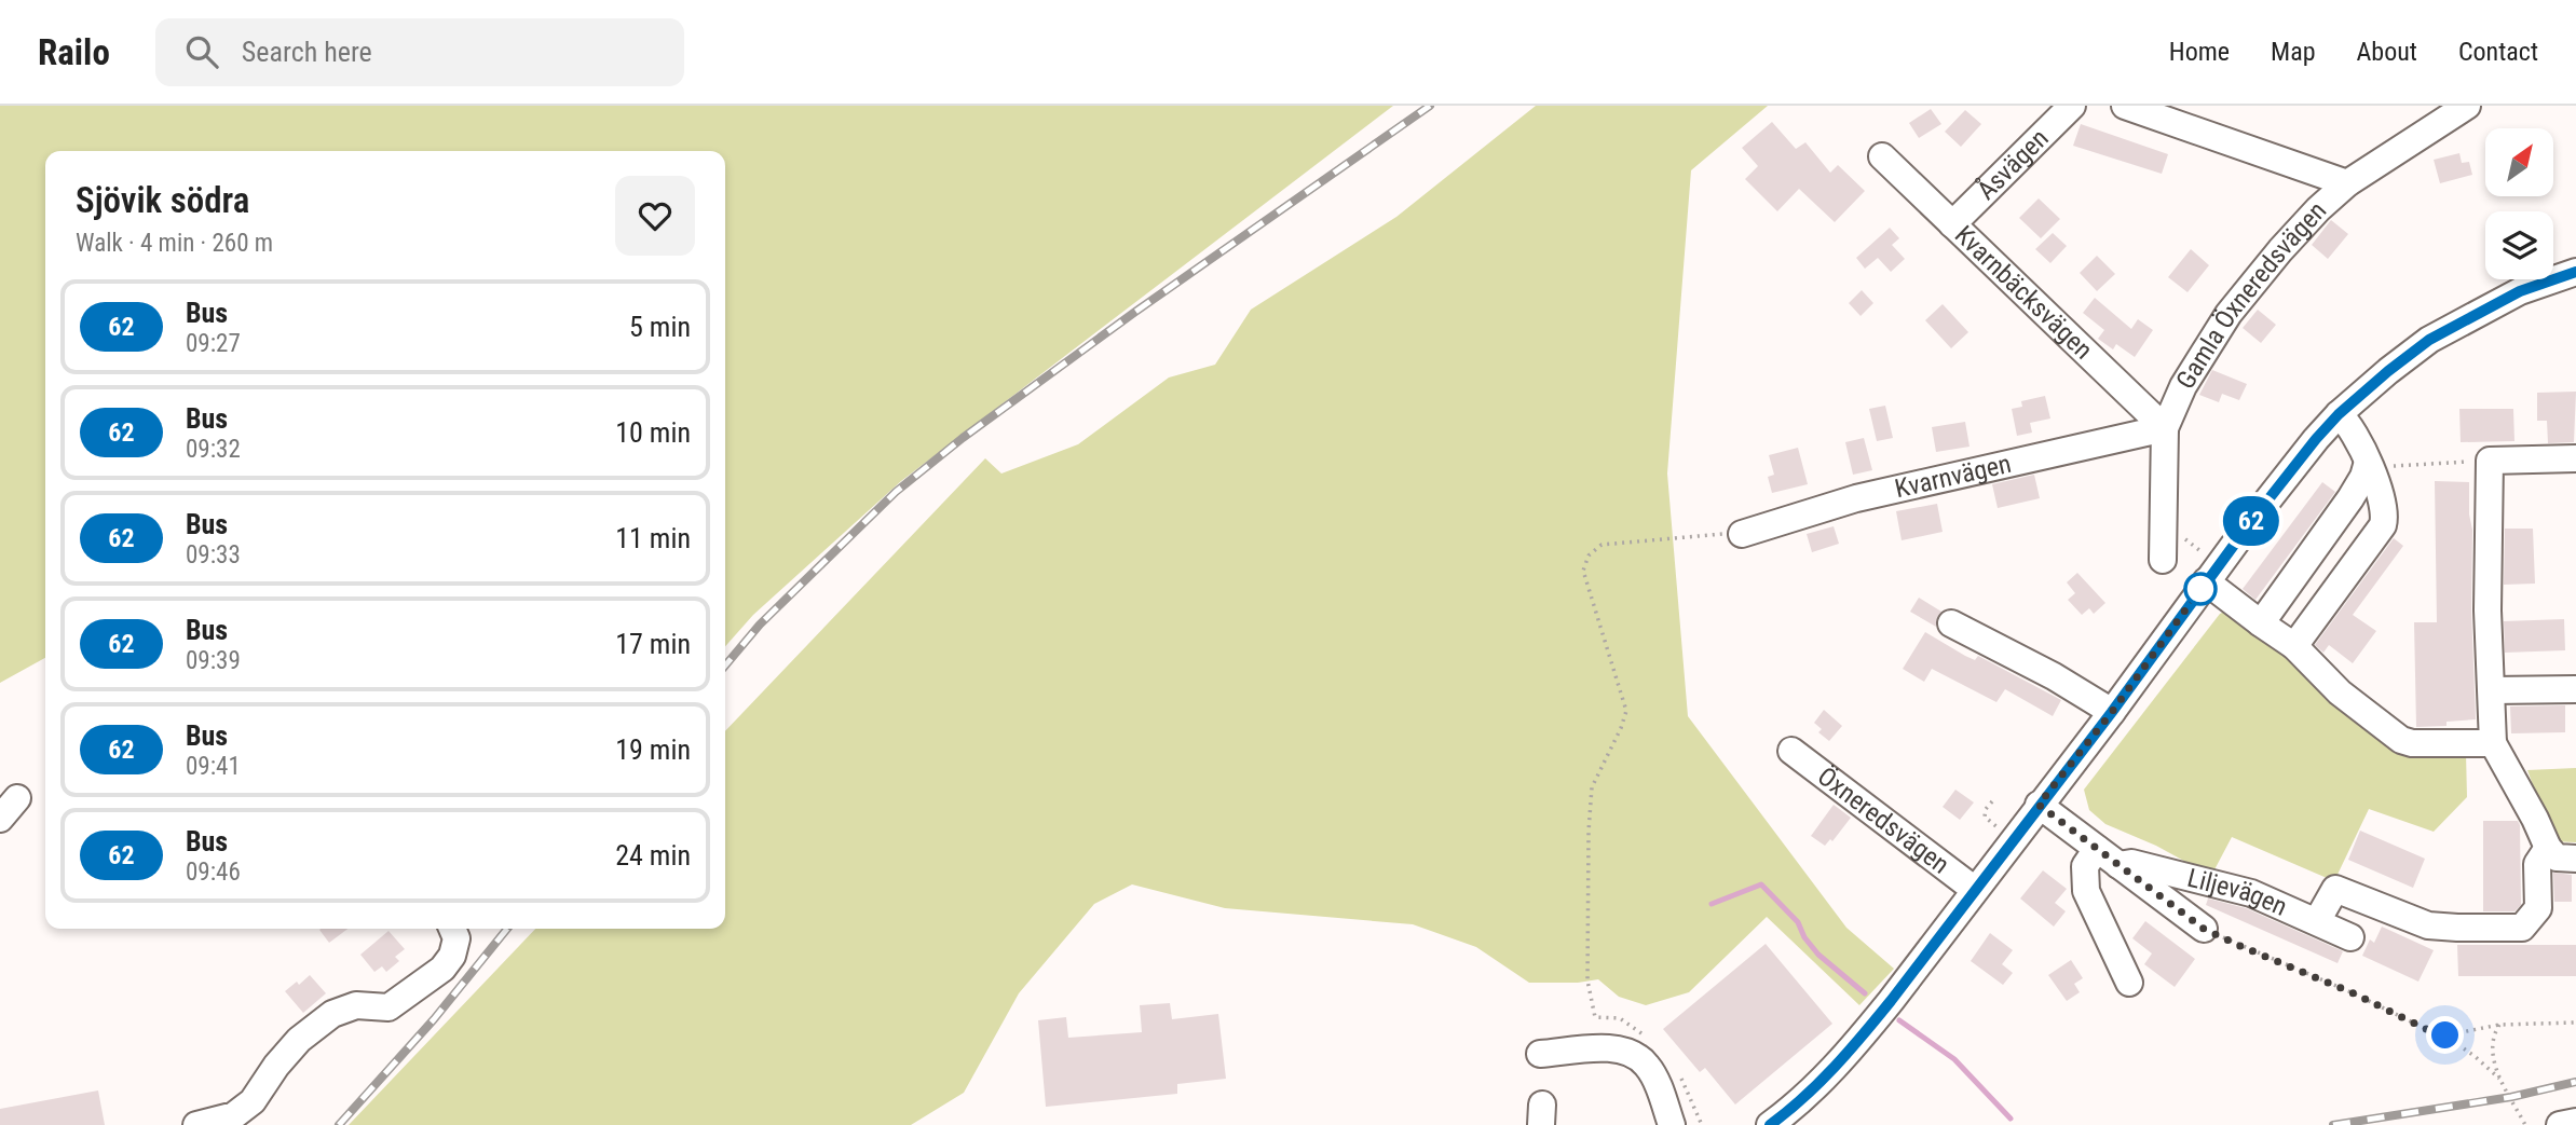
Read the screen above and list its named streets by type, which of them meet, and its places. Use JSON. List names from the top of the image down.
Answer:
{
  "streets": {
    "street": [
      "Åsvägen",
      "Kvarnbäcksvägen",
      "Gamla Öxneredsvägen",
      "Kvarnvägen",
      "Öxneredsvägen",
      "Liljevägen"
    ]
  },
  "crossings": [
    ["Åsvägen", "Kvarnbäcksvägen"],
    ["Kvarnbäcksvägen", "Gamla Öxneredsvägen"],
    ["Kvarnbäcksvägen", "Kvarnvägen"],
    ["Gamla Öxneredsvägen", "Kvarnvägen"]
  ],
  "lines": ["bus line 62"],
  "north": "top right",
  "page": {
    "header": "Railo",
    "search": "Search here",
    "nav": [
      "Home",
      "Map",
      "About",
      "Contact"
    ],
    "on_map": "62",
    "heading": ["Sjövik södra", "Walk · 4 min · 260 m"],
    "list": [
      {
        "mark": "62",
        "name": "Bus",
        "note": "09:27",
        "value": "5 min"
      },
      {
        "mark": "62",
        "name": "Bus",
        "note": "09:32",
        "value": "10 min"
      },
      {
        "mark": "62",
        "name": "Bus",
        "note": "09:33",
        "value": "11 min"
      },
      {
        "mark": "62",
        "name": "Bus",
        "note": "09:39",
        "value": "17 min"
      },
      {
        "mark": "62",
        "name": "Bus",
        "note": "09:41",
        "value": "19 min"
      },
      {
        "mark": "62",
        "name": "Bus",
        "note": "09:46",
        "value": "24 min"
      }
    ]
  }
}
